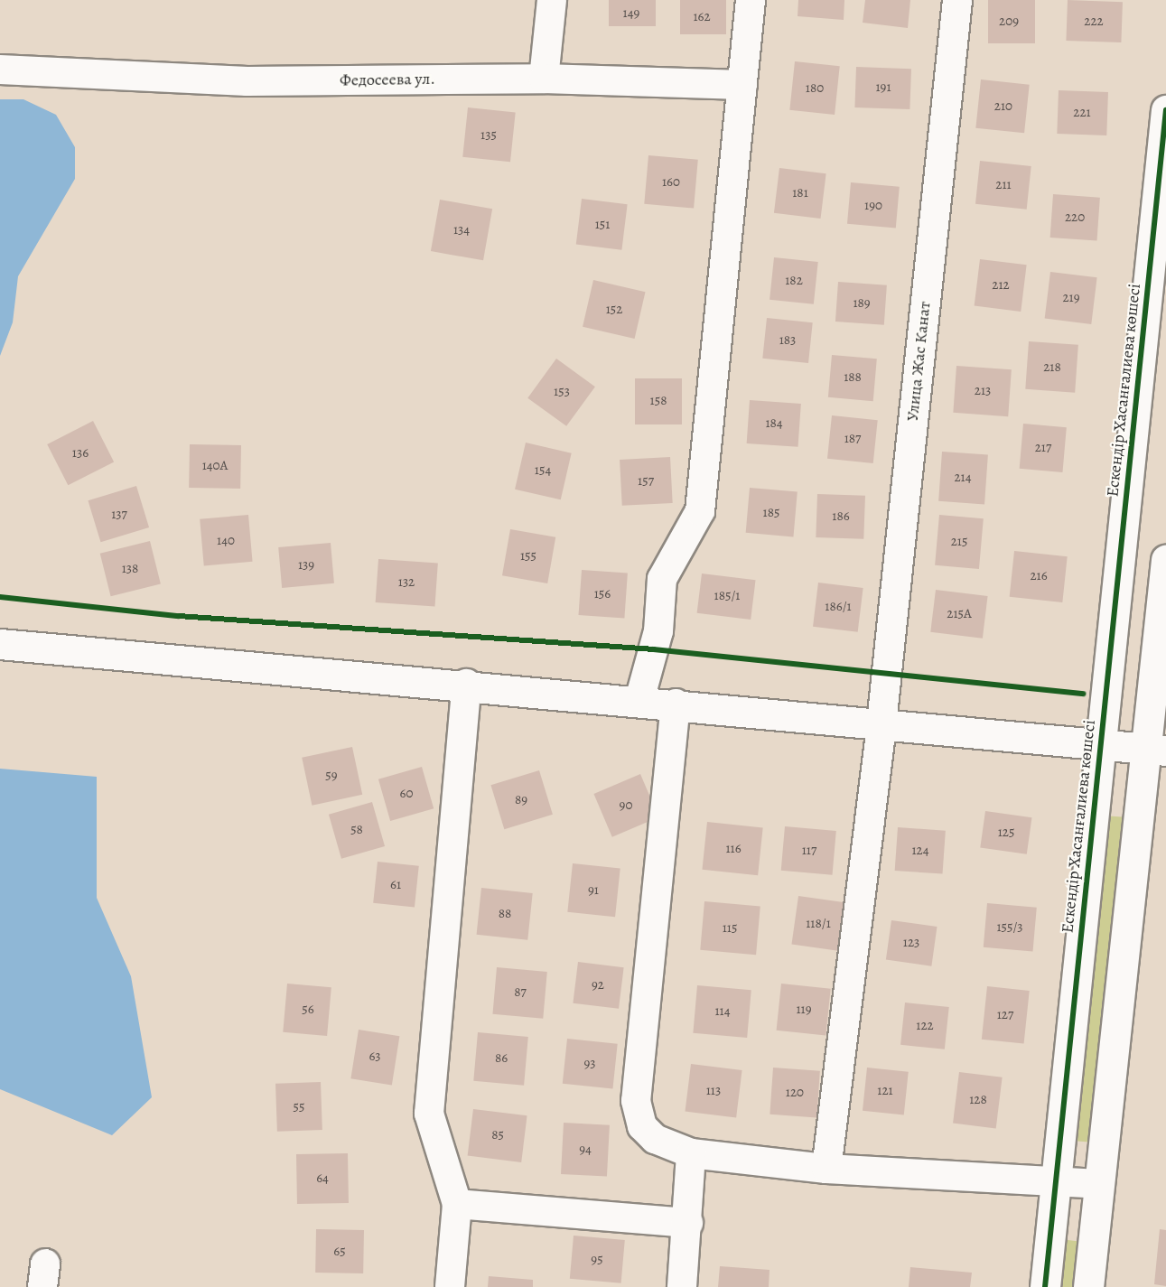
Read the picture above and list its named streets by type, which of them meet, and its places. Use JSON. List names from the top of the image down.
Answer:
{
  "streets": {
    "street": ["Федосеева ул.", "Улица Жас Канат", "Ескендір Хасанғалиева көшесі"]
  },
  "house_numbers": [
    "149",
    "162",
    "209",
    "222",
    "191",
    "180",
    "210",
    "221",
    "135",
    "160",
    "211",
    "181",
    "190",
    "220",
    "151",
    "134",
    "182",
    "212",
    "219",
    "189",
    "152",
    "183",
    "218",
    "188",
    "213",
    "153",
    "158",
    "184",
    "187",
    "217",
    "136",
    "140А",
    "154",
    "214",
    "157",
    "185",
    "137",
    "186",
    "140",
    "215",
    "155",
    "139",
    "138",
    "216",
    "132",
    "156",
    "185/1",
    "186/1",
    "215А",
    "59",
    "60",
    "89",
    "90",
    "58",
    "125",
    "116",
    "117",
    "124",
    "61",
    "91",
    "88",
    "118/1",
    "155/3",
    "115",
    "123",
    "92",
    "87",
    "56",
    "119",
    "114",
    "127",
    "122",
    "63",
    "86",
    "93",
    "113",
    "121",
    "120",
    "128",
    "55",
    "85",
    "94",
    "64",
    "65",
    "95"
  ]
}
